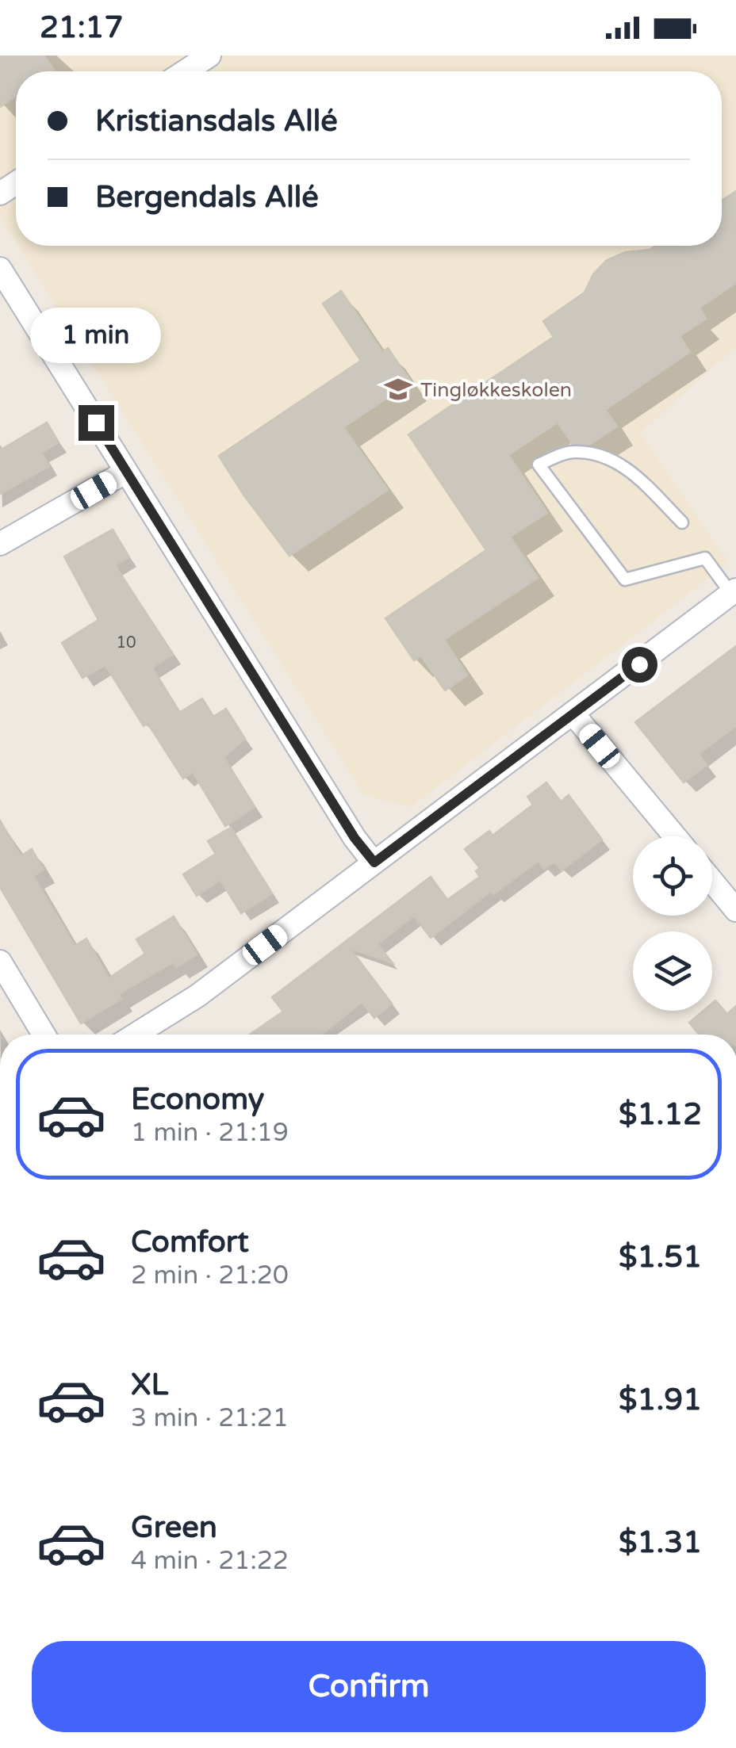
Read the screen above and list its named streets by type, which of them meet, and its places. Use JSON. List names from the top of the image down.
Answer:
{
  "places": {
    "school or university": ["Tingløkkeskolen"]
  },
  "house_numbers": ["10"],
  "page": {
    "status": "21:17",
    "banner": ["Kristiansdals Allé", "Bergendals Allé"],
    "bubble": "1 min",
    "list": [
      {
        "name": "Economy",
        "note": "1 min · 21:19",
        "value": "$1.12"
      },
      {
        "name": "Comfort",
        "note": "2 min · 21:20",
        "value": "$1.51"
      },
      {
        "name": "XL",
        "note": "3 min · 21:21",
        "value": "$1.91"
      },
      {
        "name": "Green",
        "note": "4 min · 21:22",
        "value": "$1.31"
      }
    ],
    "buttons": "Confirm"
  }
}
